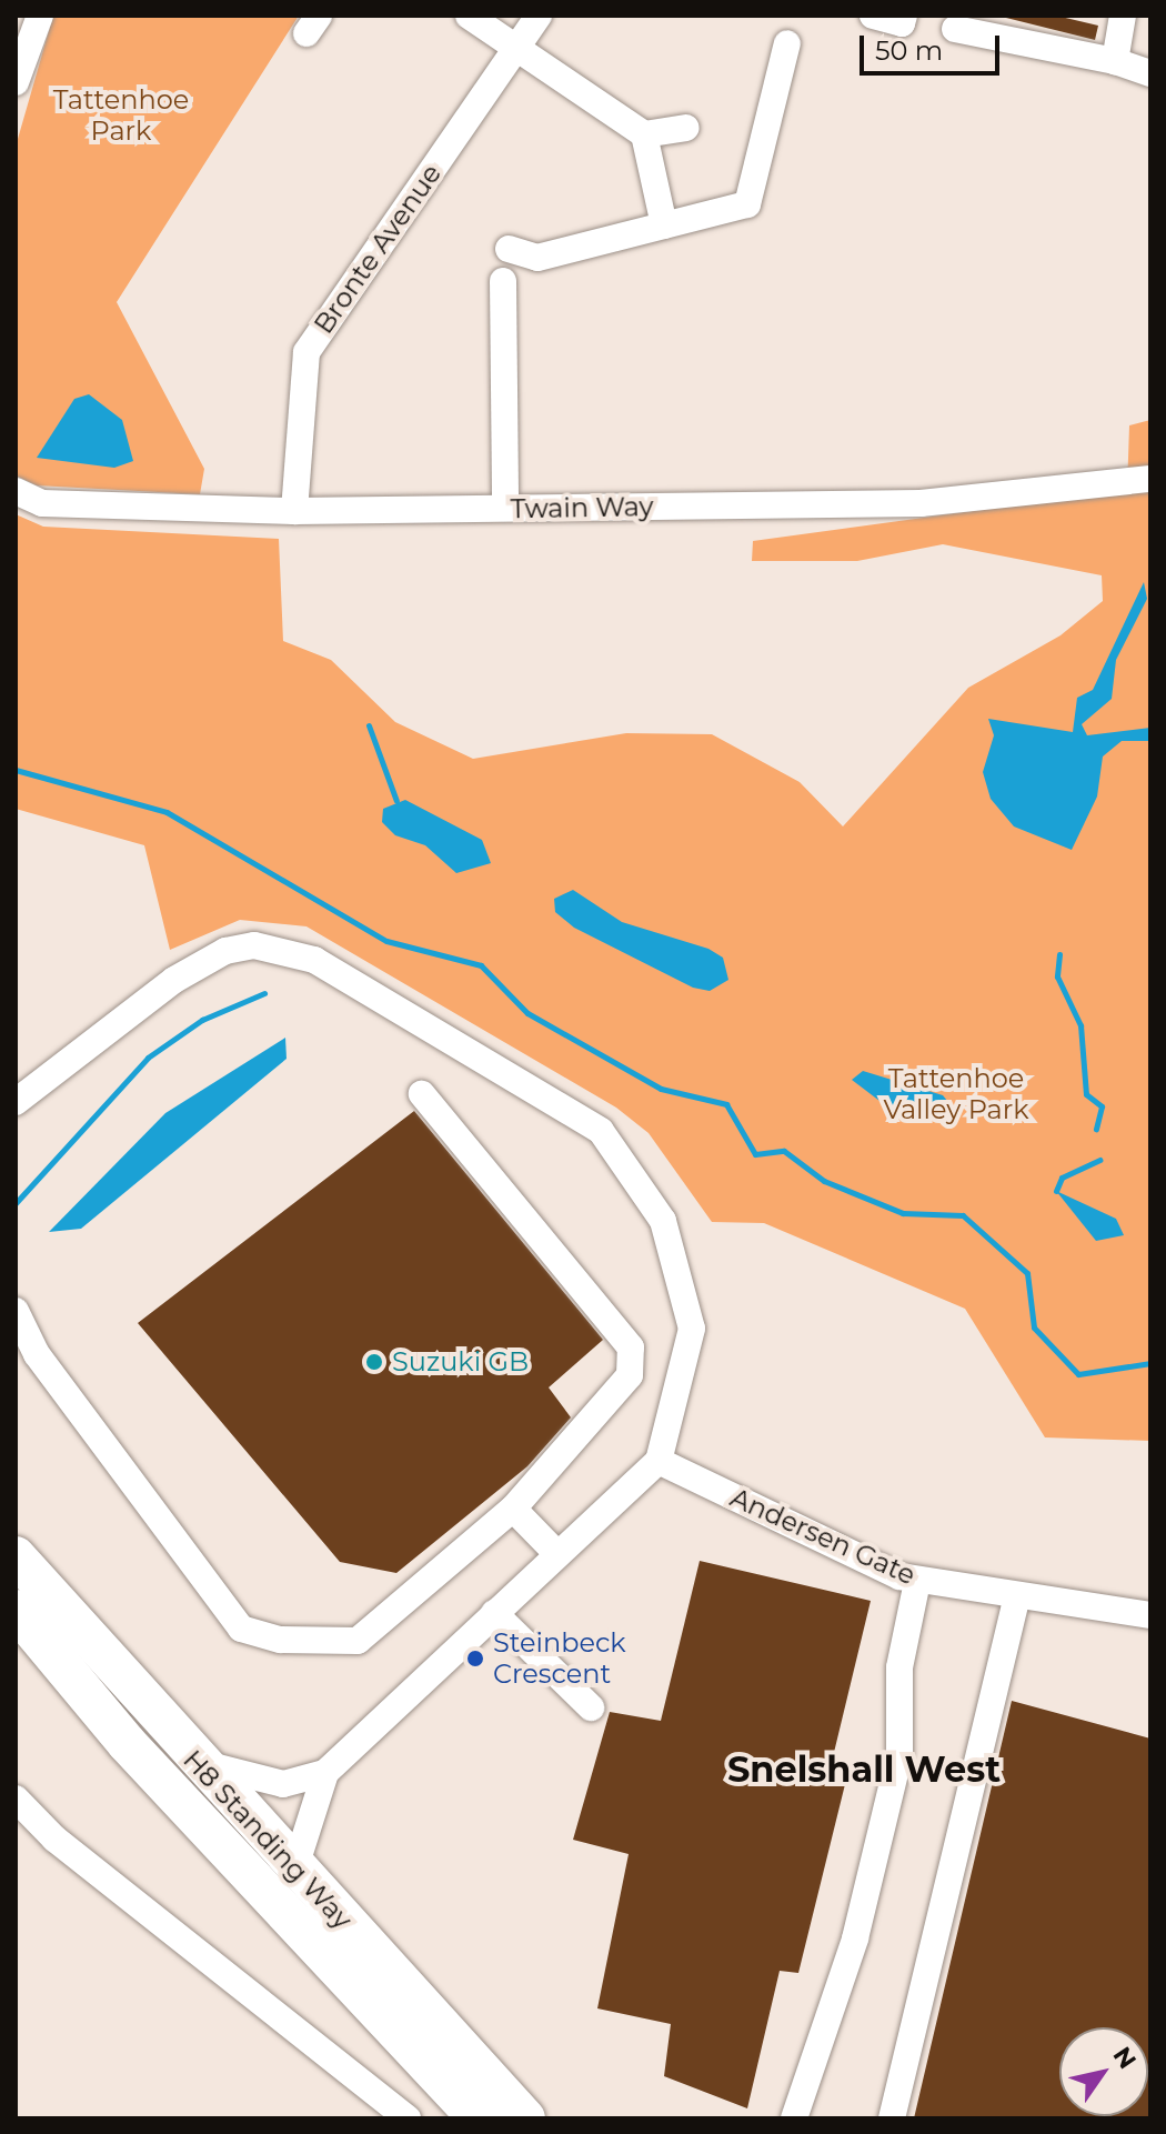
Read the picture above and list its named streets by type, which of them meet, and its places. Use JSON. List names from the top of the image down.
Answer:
{
  "streets": {
    "highway": ["H8 Standing Way"],
    "street": ["Bronte Avenue", "Twain Way", "Andersen Gate"]
  },
  "crossings": [
    ["Bronte Avenue", "Twain Way"]
  ],
  "districts": ["Snelshall West"],
  "parks": ["Tattenhoe Park", "Tattenhoe Valley Park"],
  "places": ["Suzuki GB", "Steinbeck Crescent"],
  "scale_bar": "50 m",
  "north": "top right"
}
